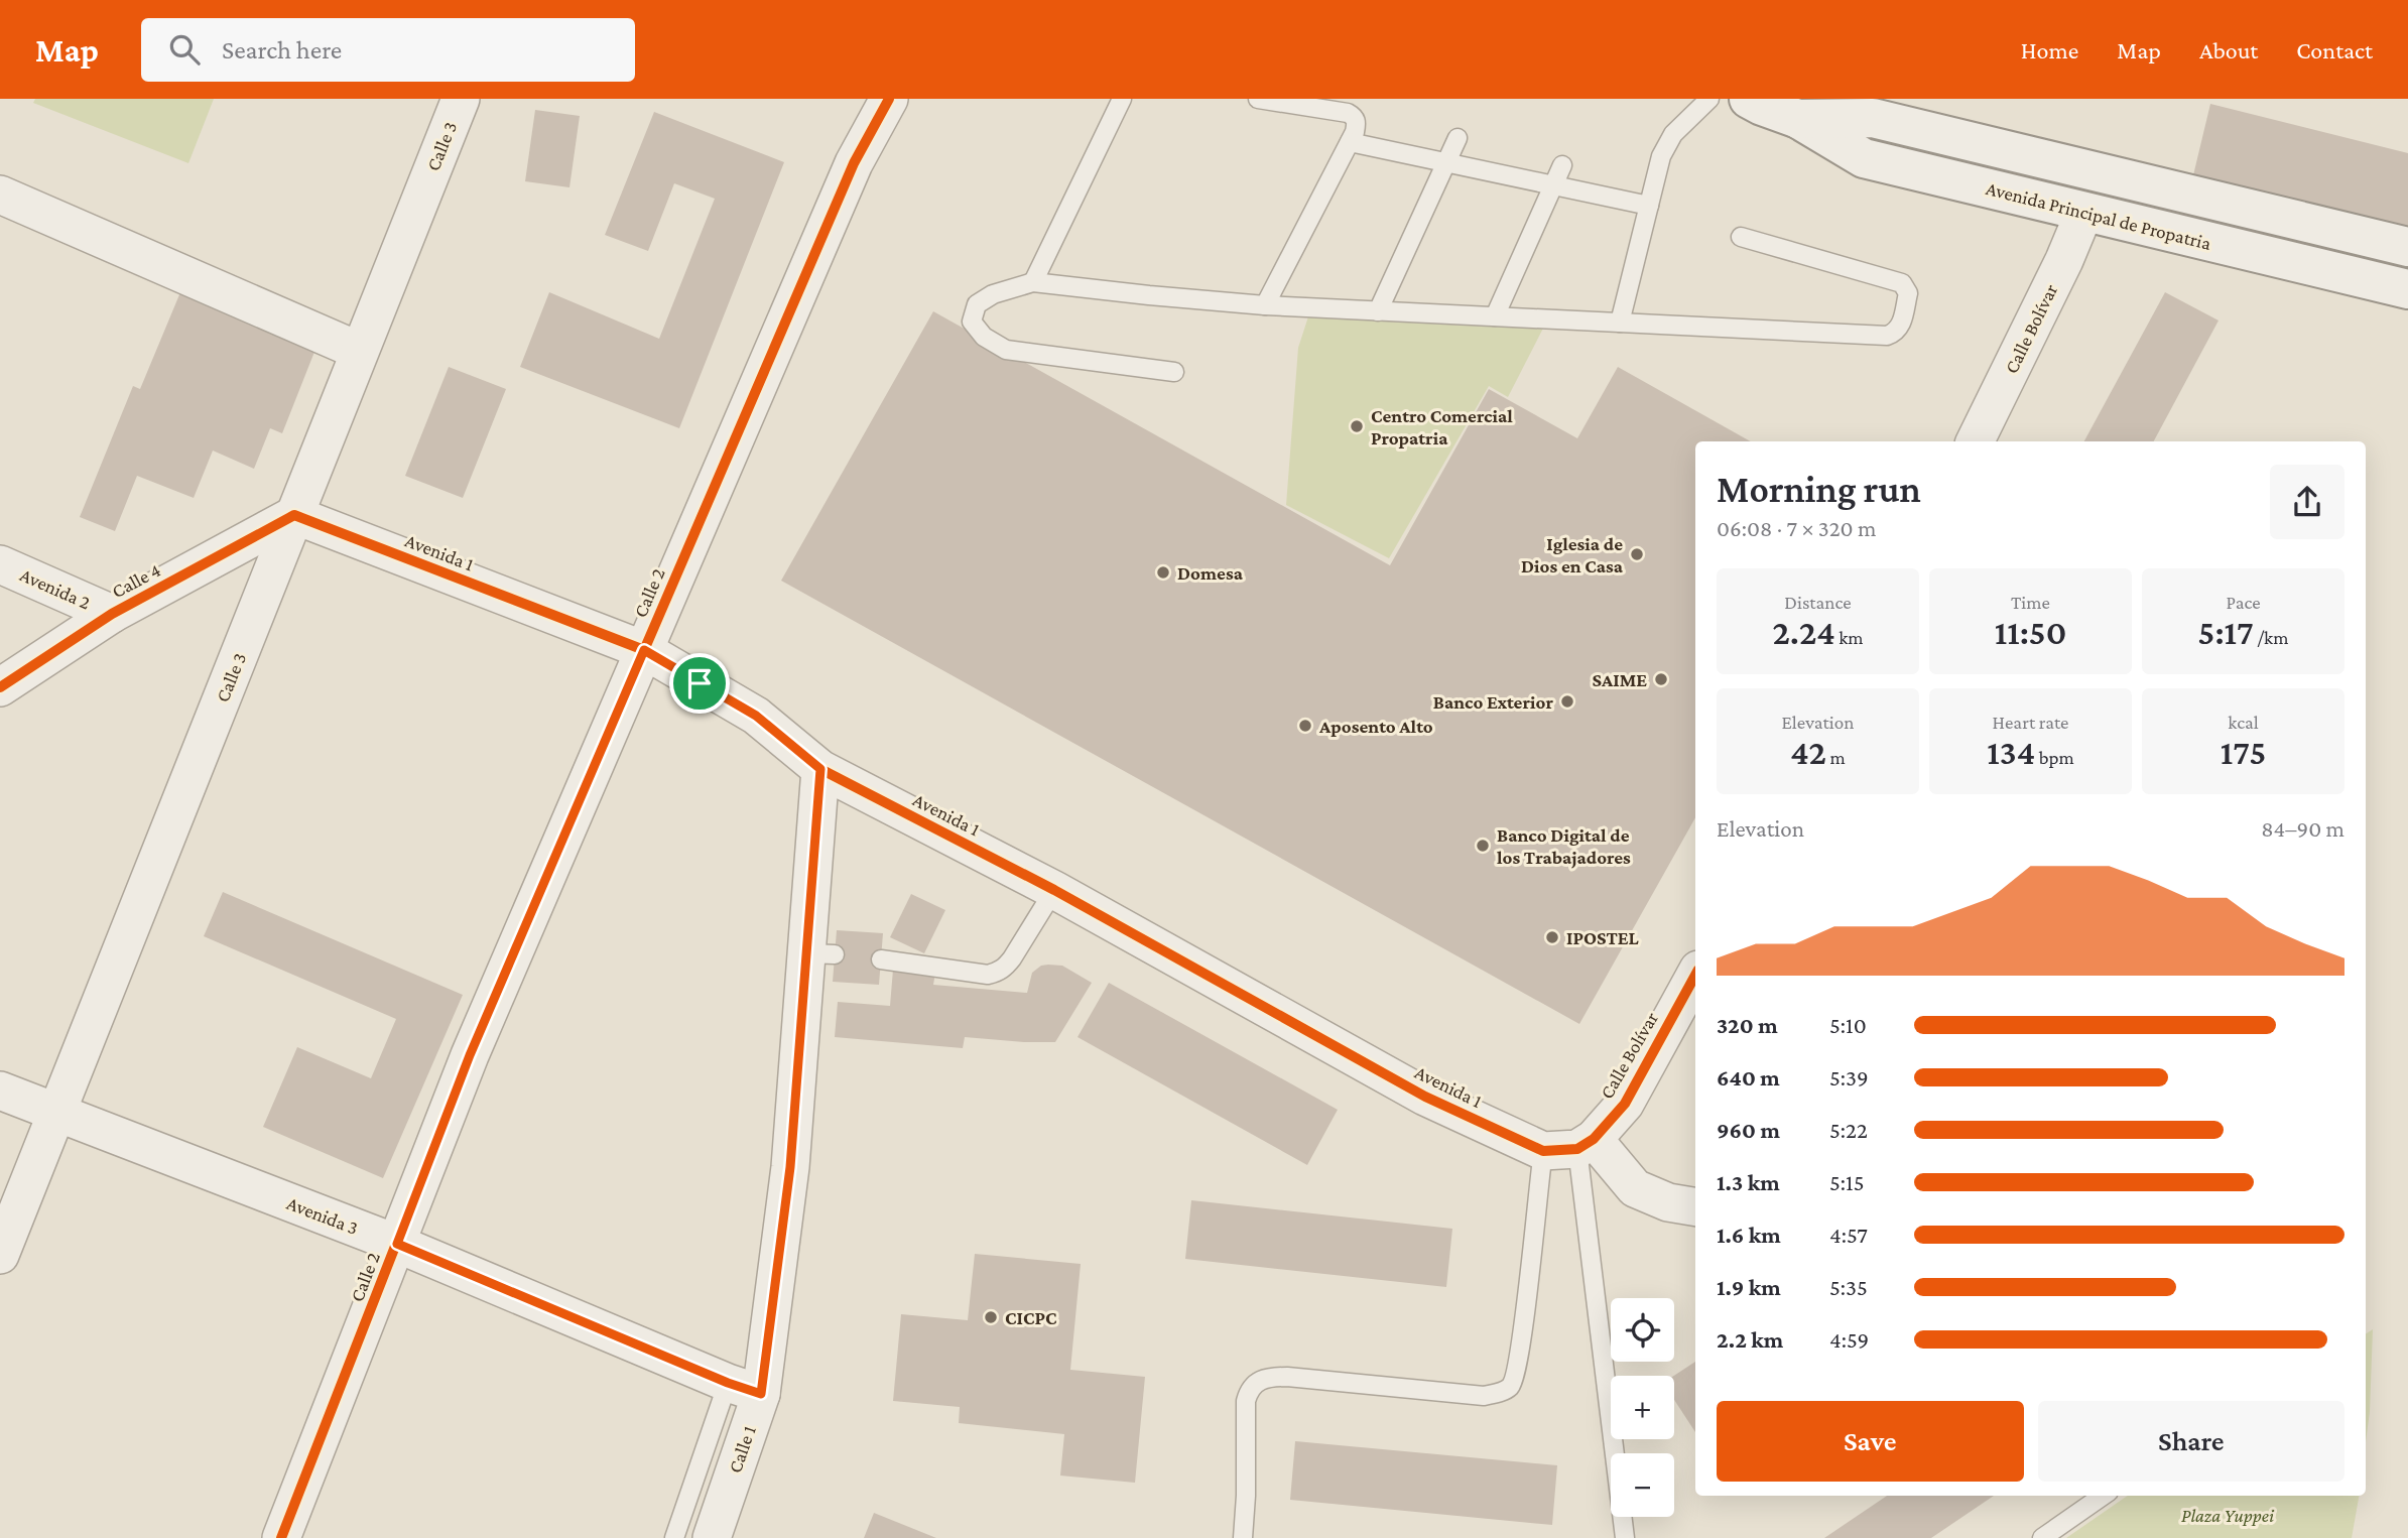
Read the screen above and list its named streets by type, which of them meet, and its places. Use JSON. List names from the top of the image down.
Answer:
{
  "streets": {
    "main road": ["Avenida Principal de Propatria"],
    "street": [
      "Calle 3",
      "Calle Bolívar",
      "Avenida 1",
      "Calle 4",
      "Avenida 2",
      "Calle 2",
      "Avenida 3",
      "Calle 1"
    ]
  },
  "crossings": [
    ["Calle 3", "Avenida 1"],
    ["Calle 3", "Calle 4"],
    ["Calle 3", "Avenida 3"],
    ["Avenida Principal de Propatria", "Calle Bolívar"],
    ["Calle Bolívar", "Avenida 1"],
    ["Avenida 1", "Calle 4"],
    ["Avenida 1", "Calle 2"],
    ["Avenida 1", "Calle 1"],
    ["Calle 4", "Avenida 2"],
    ["Calle 2", "Avenida 3"],
    ["Avenida 3", "Calle 1"]
  ],
  "parks": ["Plaza Yuppei"],
  "places": [
    "Centro Comercial Propatria",
    "Iglesia de Dios en Casa",
    "Domesa",
    "SAIME",
    "Banco Exterior",
    "Aposento Alto",
    "Banco Digital de los Trabajadores",
    "IPOSTEL",
    "CICPC"
  ],
  "page": {
    "header": "Map",
    "search": "Search here",
    "nav": [
      "Home",
      "Map",
      "About",
      "Contact"
    ],
    "heading": ["Morning run", "06:08 · 7 × 320 m"],
    "stats": [
      ["Distance", "2.24 km"],
      ["Time", "11:50"],
      ["Pace", "5:17 /km"],
      ["Elevation", "42 m"],
      ["Heart rate", "134 bpm"],
      ["kcal", "175"]
    ],
    "chart": ["Elevation", "84–90 m"],
    "list": [
      {
        "name": "320 m",
        "note": "5:10"
      },
      {
        "name": "640 m",
        "note": "5:39"
      },
      {
        "name": "960 m",
        "note": "5:22"
      },
      {
        "name": "1.3 km",
        "note": "5:15"
      },
      {
        "name": "1.6 km",
        "note": "4:57"
      },
      {
        "name": "1.9 km",
        "note": "5:35"
      },
      {
        "name": "2.2 km",
        "note": "4:59"
      }
    ],
    "map_buttons": ["+", "−"],
    "buttons": ["Save", "Share"]
  }
}
